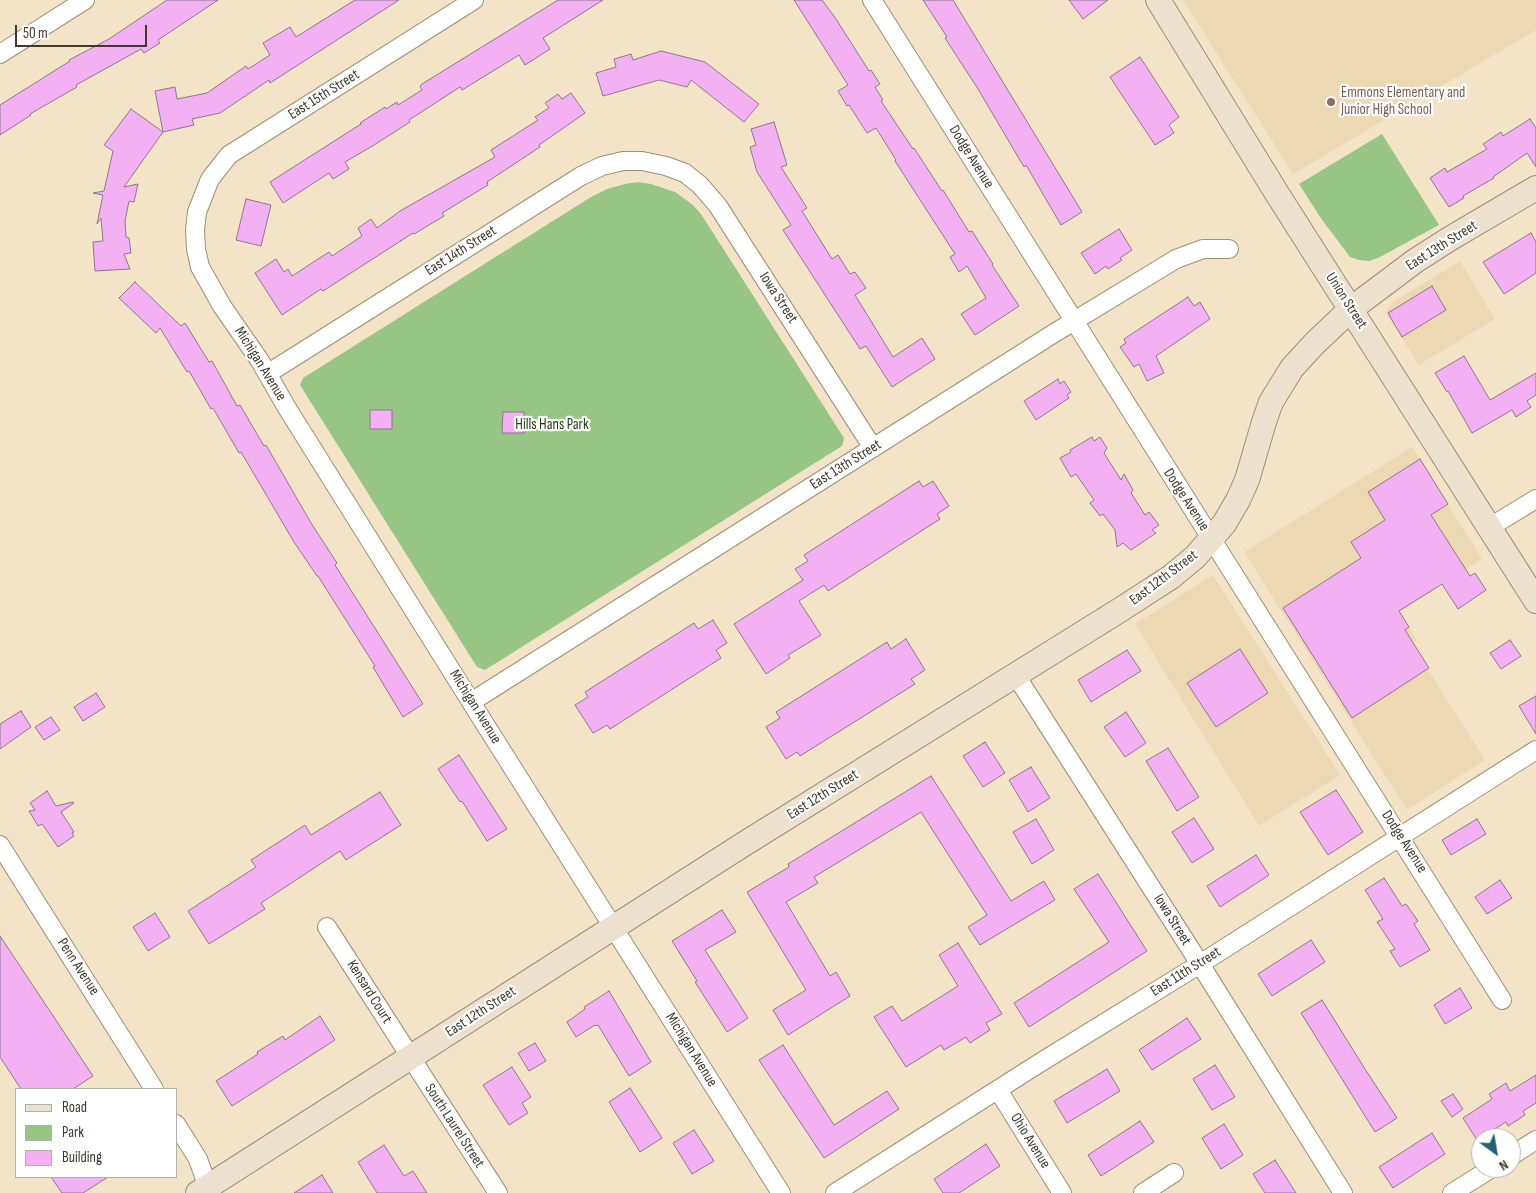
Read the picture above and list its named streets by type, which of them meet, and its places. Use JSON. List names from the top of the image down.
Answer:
{
  "streets": {
    "street": [
      "East 15th Street",
      "Dodge Avenue",
      "East 13th Street",
      "East 14th Street",
      "Iowa Street",
      "Union Street",
      "Michigan Avenue",
      "East 12th Street",
      "Penn Avenue",
      "East 11th Street",
      "Kensard Court",
      "South Laurel Street",
      "Ohio Avenue"
    ]
  },
  "crossings": [
    ["East 15th Street", "Michigan Avenue"],
    ["Dodge Avenue", "East 13th Street"],
    ["Dodge Avenue", "East 12th Street"],
    ["Dodge Avenue", "East 11th Street"],
    ["East 13th Street", "Iowa Street"],
    ["East 13th Street", "Union Street"],
    ["East 13th Street", "Michigan Avenue"],
    ["East 13th Street", "East 12th Street"],
    ["East 14th Street", "Iowa Street"],
    ["East 14th Street", "Michigan Avenue"],
    ["Iowa Street", "East 12th Street"],
    ["Iowa Street", "East 11th Street"],
    ["Union Street", "East 12th Street"],
    ["Michigan Avenue", "East 12th Street"],
    ["East 12th Street", "Kensard Court"],
    ["East 12th Street", "South Laurel Street"],
    ["East 11th Street", "Ohio Avenue"],
    ["Kensard Court", "South Laurel Street"]
  ],
  "parks": ["Hills Hans Park"],
  "places": ["Emmons Elementary and Junior High School"],
  "legend": ["Road", "Park", "Building"],
  "scale_bar": "50 m",
  "north": "bottom right"
}
